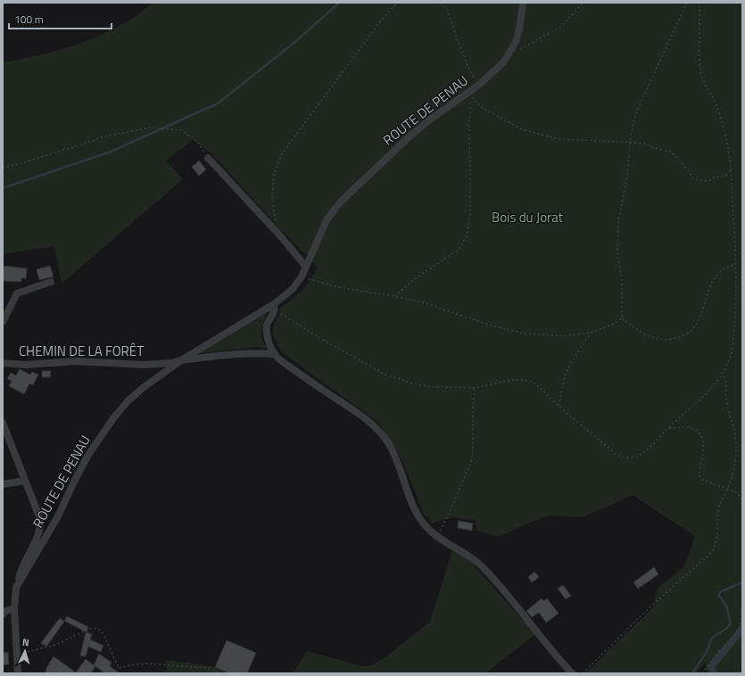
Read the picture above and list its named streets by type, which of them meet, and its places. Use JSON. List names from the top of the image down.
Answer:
{
  "streets": {
    "street": ["ROUTE DE PENAU", "CHEMIN DE LA FORÊT"]
  },
  "crossings": [
    ["ROUTE DE PENAU", "CHEMIN DE LA FORÊT"]
  ],
  "parks": ["Bois du Jorat"],
  "scale_bar": "100 m",
  "north": "top"
}
